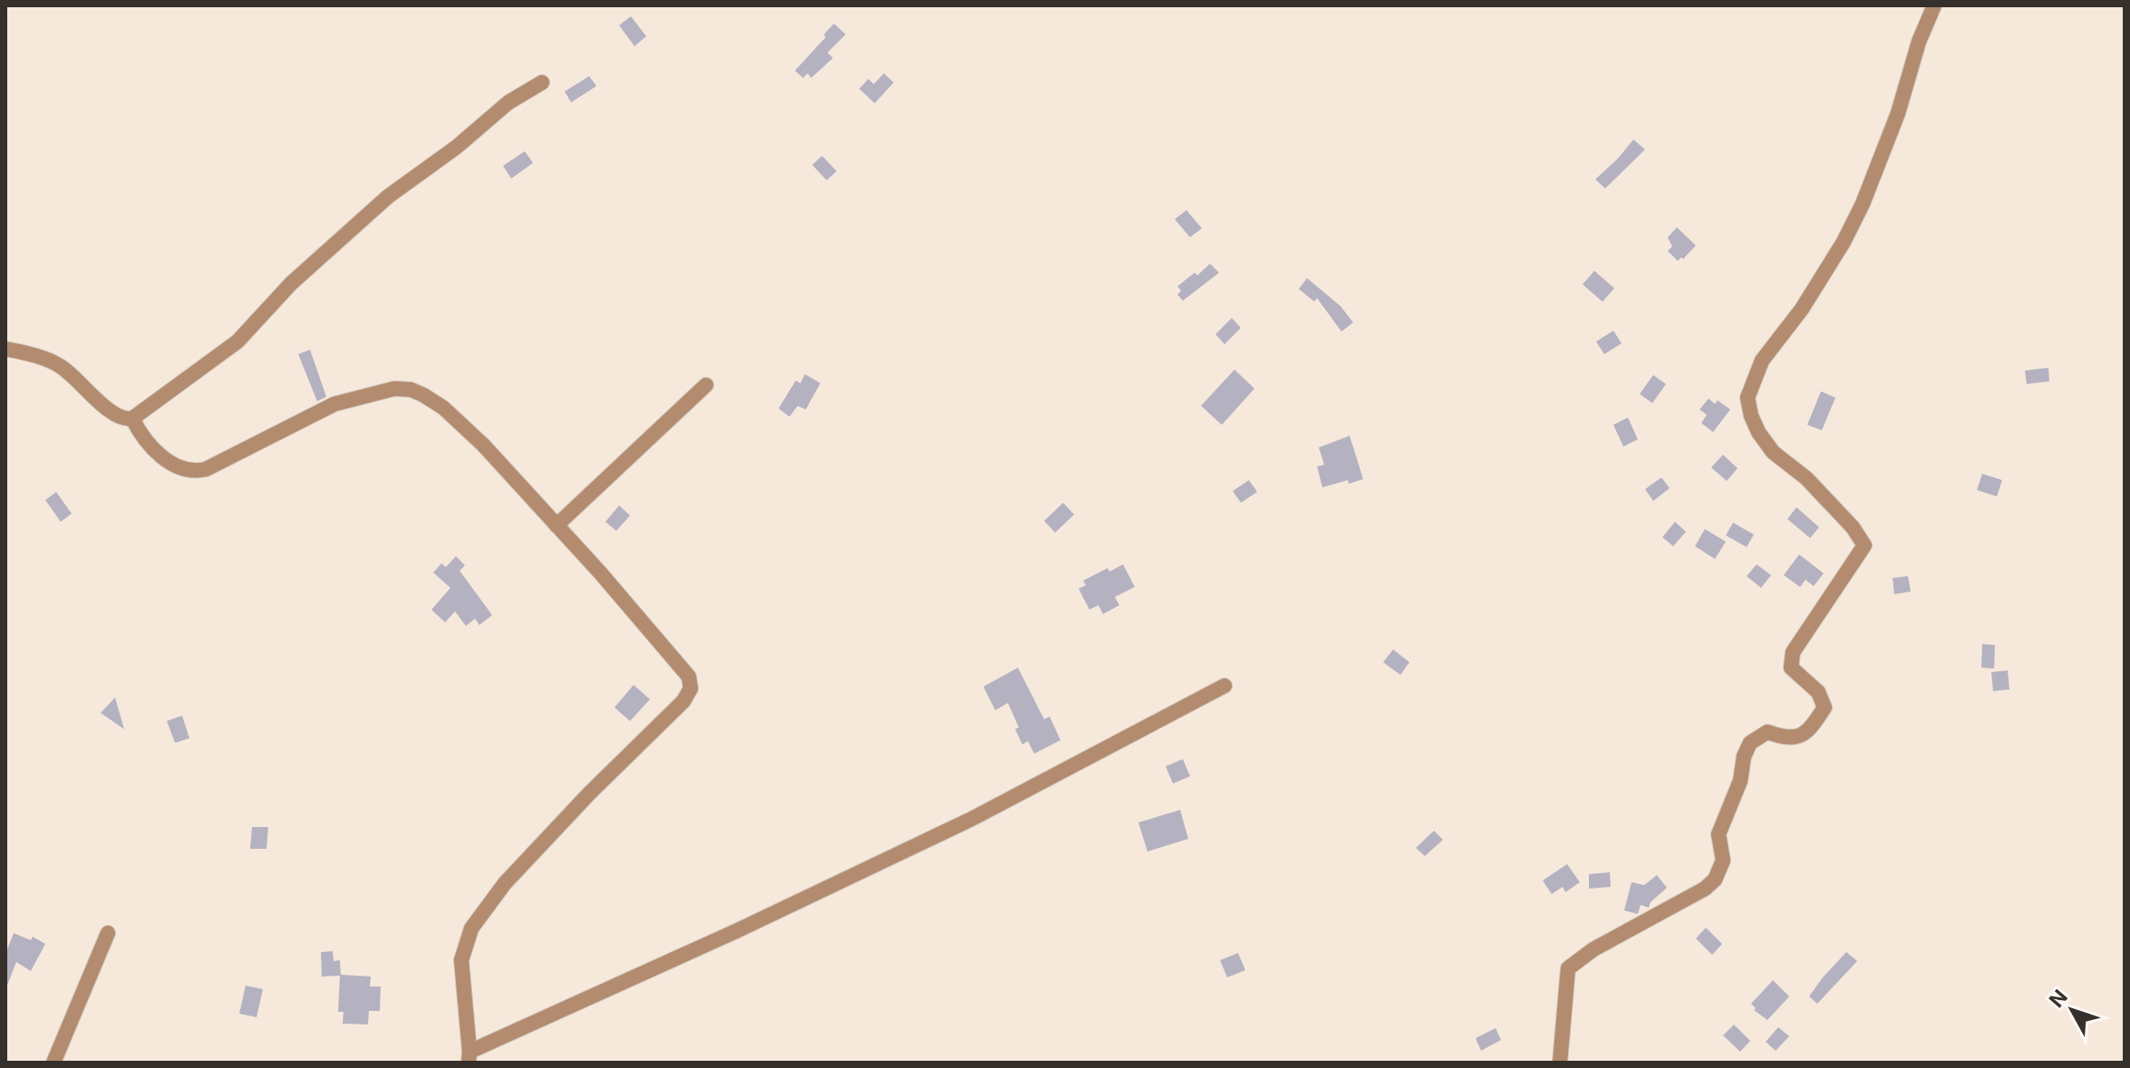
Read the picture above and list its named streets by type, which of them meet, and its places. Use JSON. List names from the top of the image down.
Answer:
{
  "north": "top left"
}
